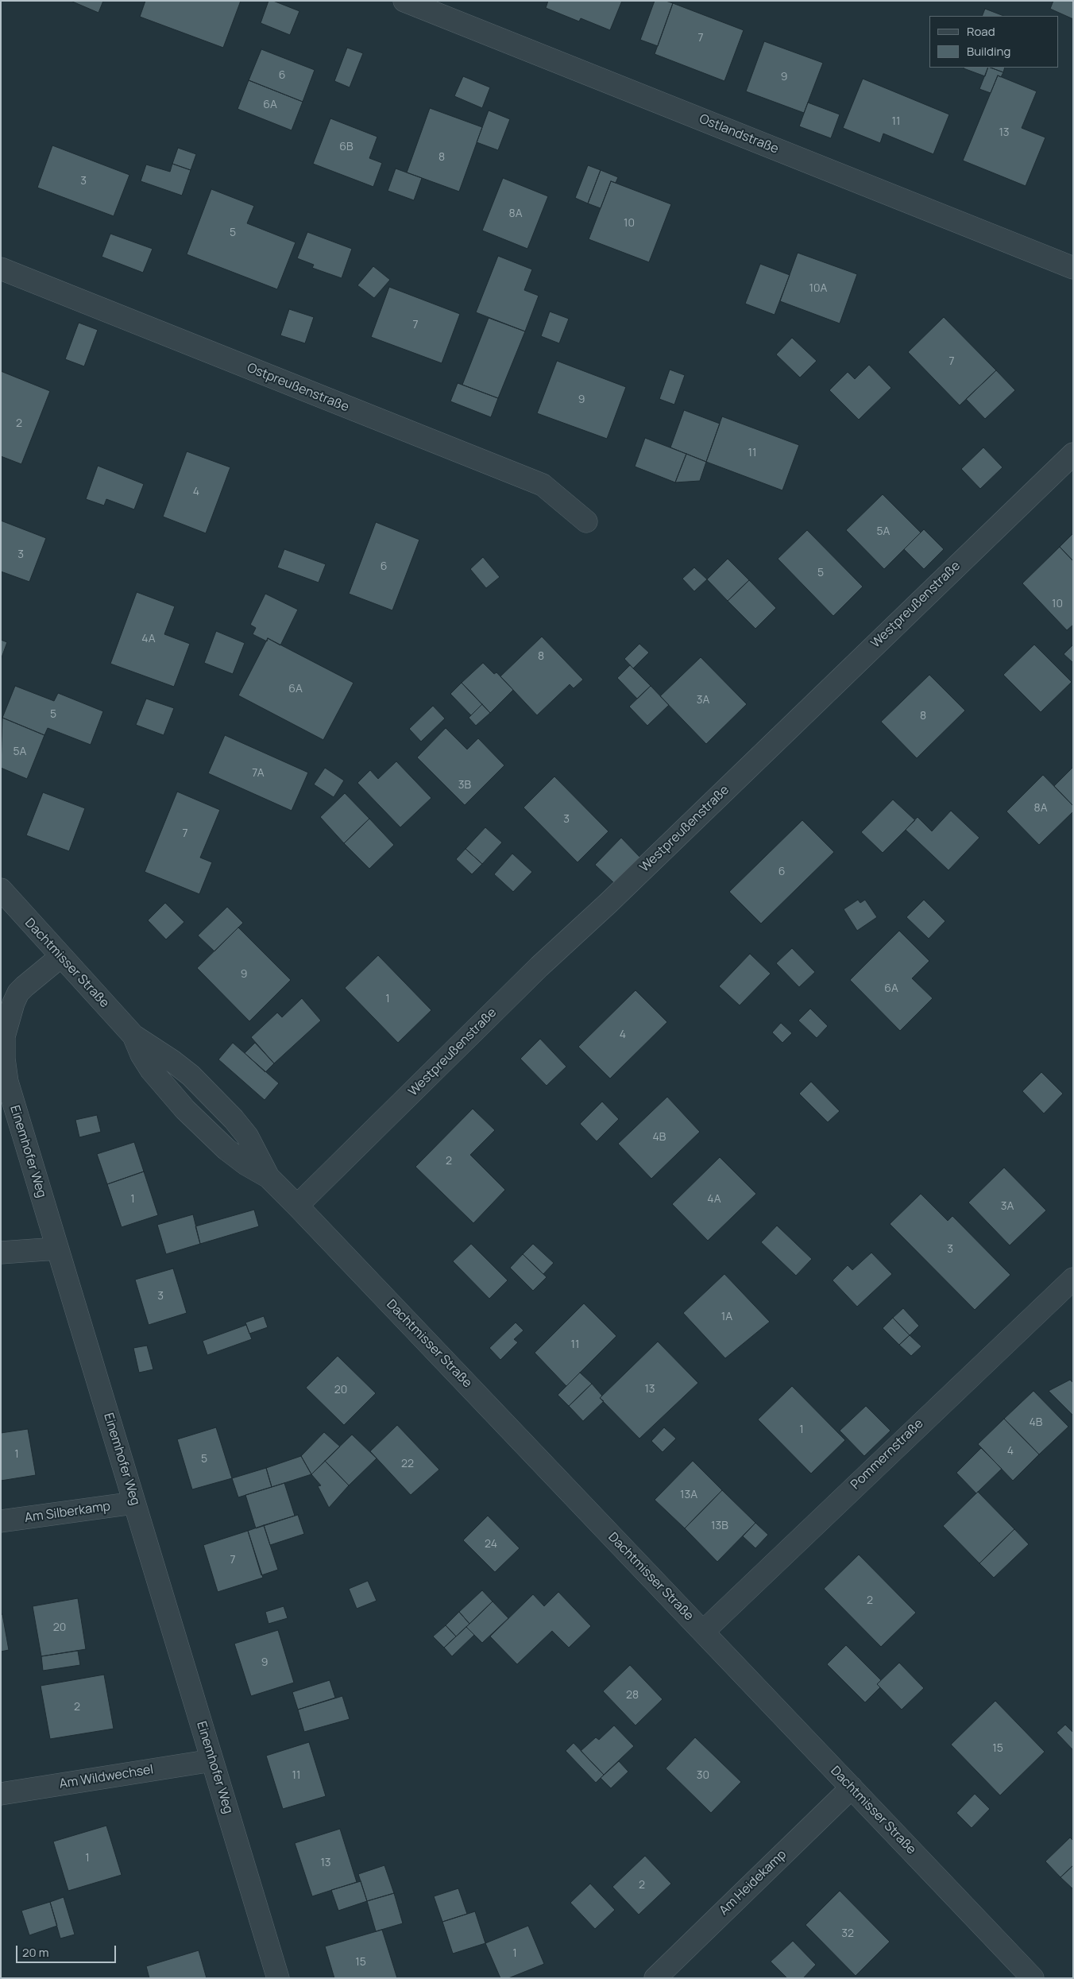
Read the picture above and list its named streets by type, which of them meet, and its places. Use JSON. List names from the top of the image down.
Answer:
{
  "streets": {
    "street": [
      "Ostlandstraße",
      "Ostpreußenstraße",
      "Westpreußenstraße",
      "Dachtmisser Straße",
      "Einemhofer Weg",
      "Pommernstraße",
      "Am Silberkamp",
      "Am Wildwechsel",
      "Am Heidekamp"
    ]
  },
  "crossings": [
    ["Westpreußenstraße", "Dachtmisser Straße"],
    ["Dachtmisser Straße", "Einemhofer Weg"],
    ["Dachtmisser Straße", "Pommernstraße"],
    ["Dachtmisser Straße", "Am Heidekamp"],
    ["Einemhofer Weg", "Am Silberkamp"],
    ["Einemhofer Weg", "Am Wildwechsel"]
  ],
  "house_numbers": [
    "7",
    "6",
    "9",
    "6A",
    "11",
    "13",
    "6B",
    "8",
    "3",
    "8A",
    "10",
    "5",
    "10A",
    "7",
    "7",
    "9",
    "2",
    "11",
    "4",
    "5A",
    "3",
    "6",
    "5",
    "10",
    "4A",
    "8",
    "6A",
    "3A",
    "5",
    "8",
    "5A",
    "7A",
    "3B",
    "8A",
    "3",
    "7",
    "6",
    "9",
    "6A",
    "1",
    "4",
    "4B",
    "2",
    "1",
    "4A",
    "3A",
    "3",
    "3",
    "1A",
    "11",
    "13",
    "20",
    "4B",
    "1",
    "4",
    "1",
    "5",
    "22",
    "13A",
    "13B",
    "24",
    "7",
    "2",
    "20",
    "9",
    "28",
    "2",
    "15",
    "11",
    "30",
    "1",
    "13",
    "2",
    "32",
    "1",
    "15"
  ],
  "legend": ["Road", "Building"],
  "scale_bar": "20 m"
}
